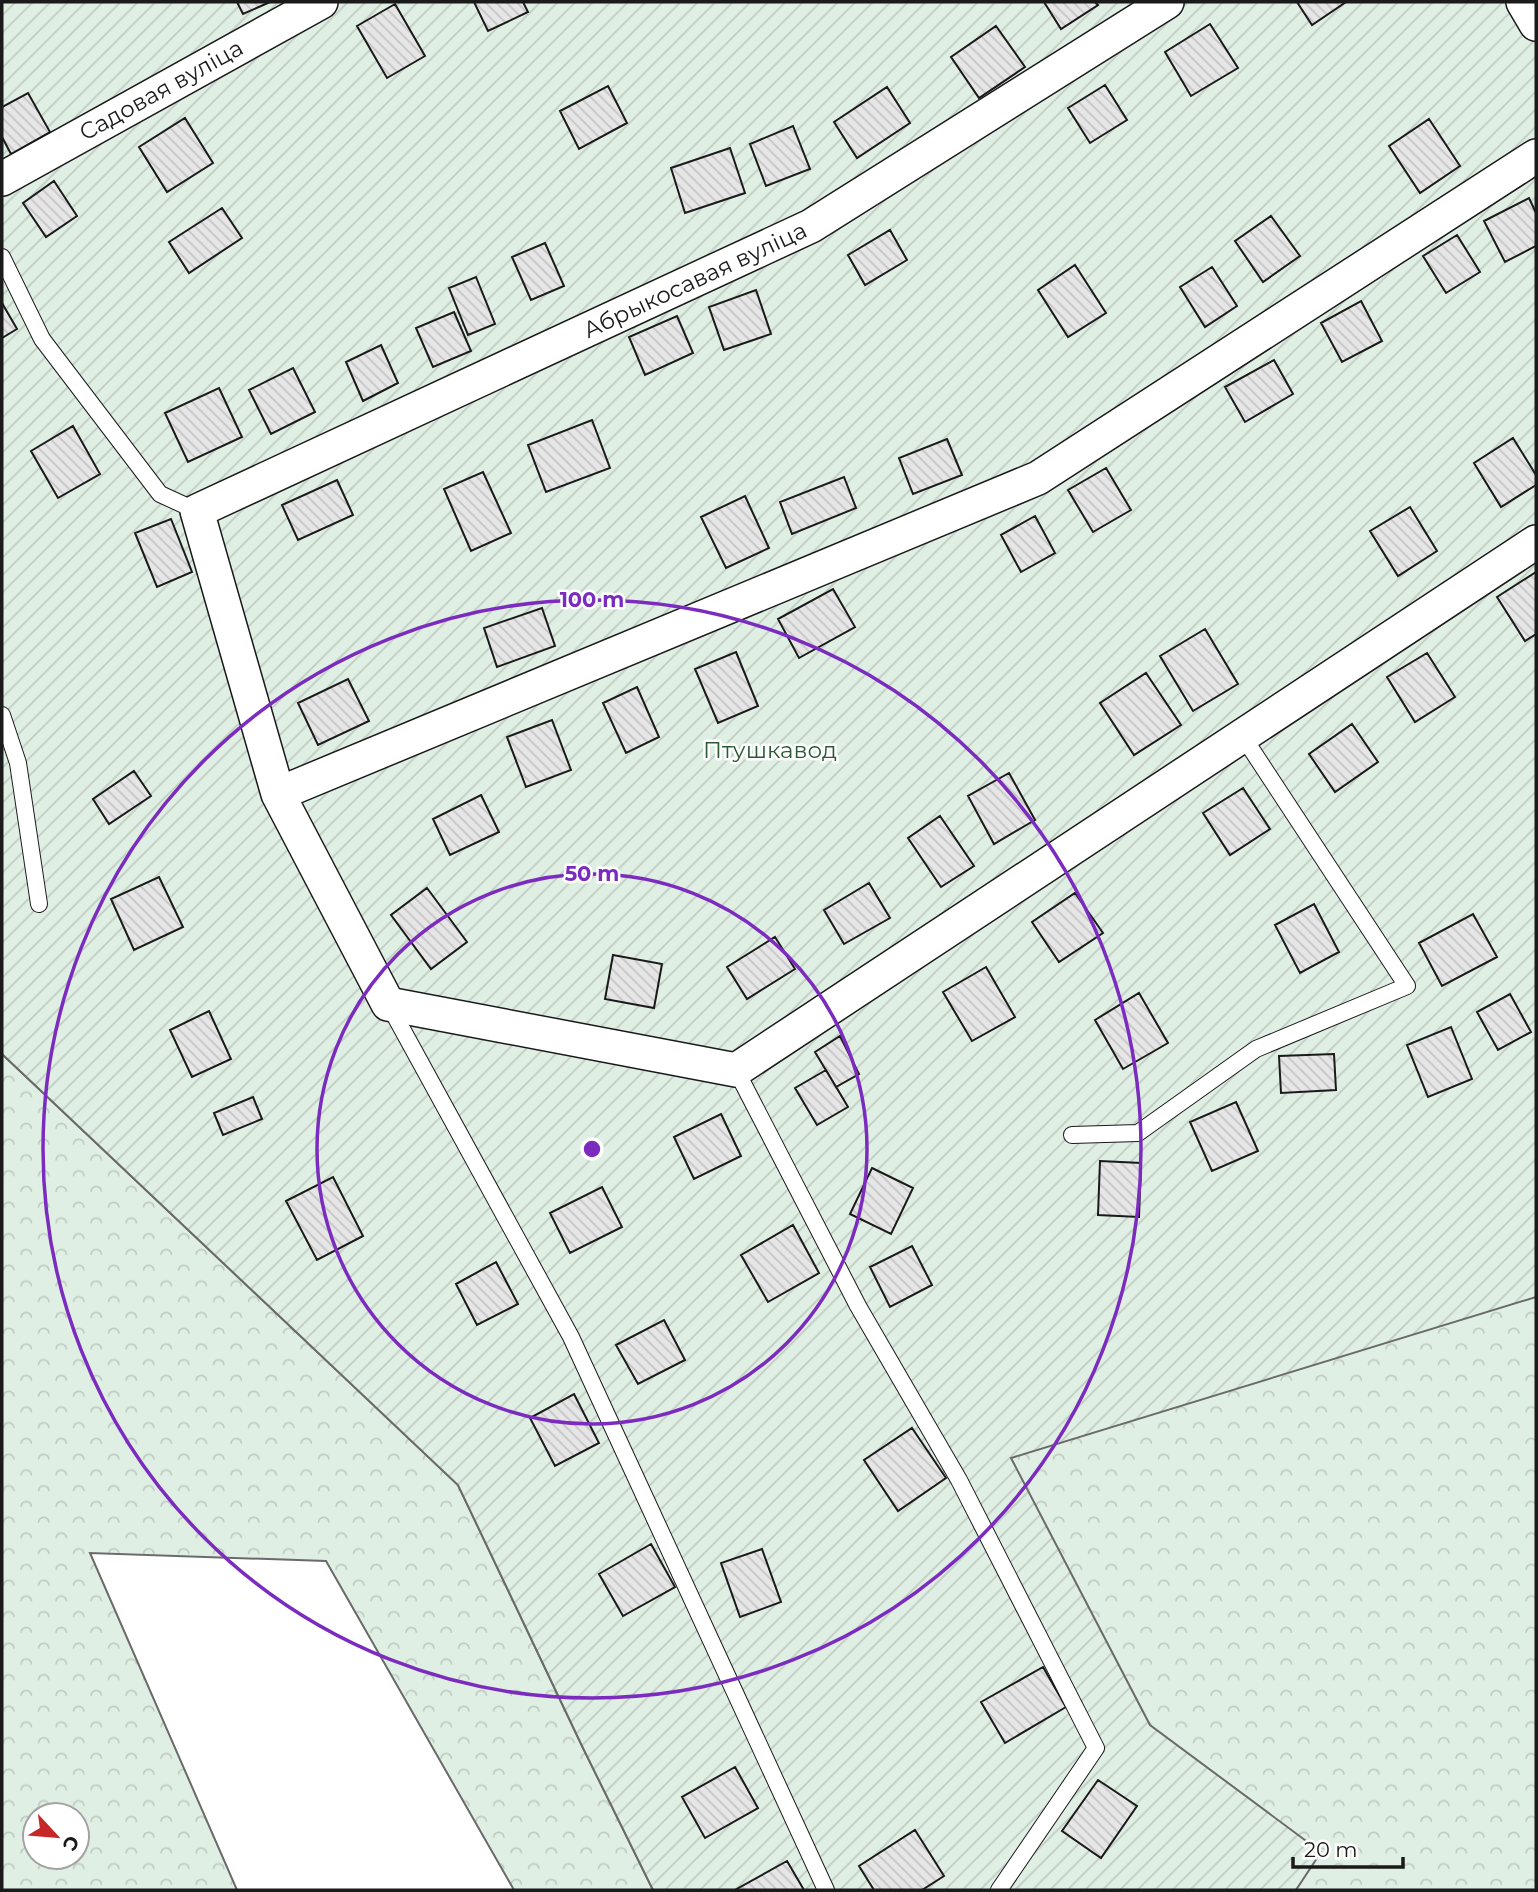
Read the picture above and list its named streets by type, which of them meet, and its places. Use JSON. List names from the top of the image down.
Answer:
{
  "streets": {
    "street": ["Садовая вуліца", "Абрыкосавая вуліца"]
  },
  "parks": ["Птушкавод"],
  "scale_bar": "20 m",
  "north": "bottom right",
  "rings": ["100 m", "50 m"]
}
